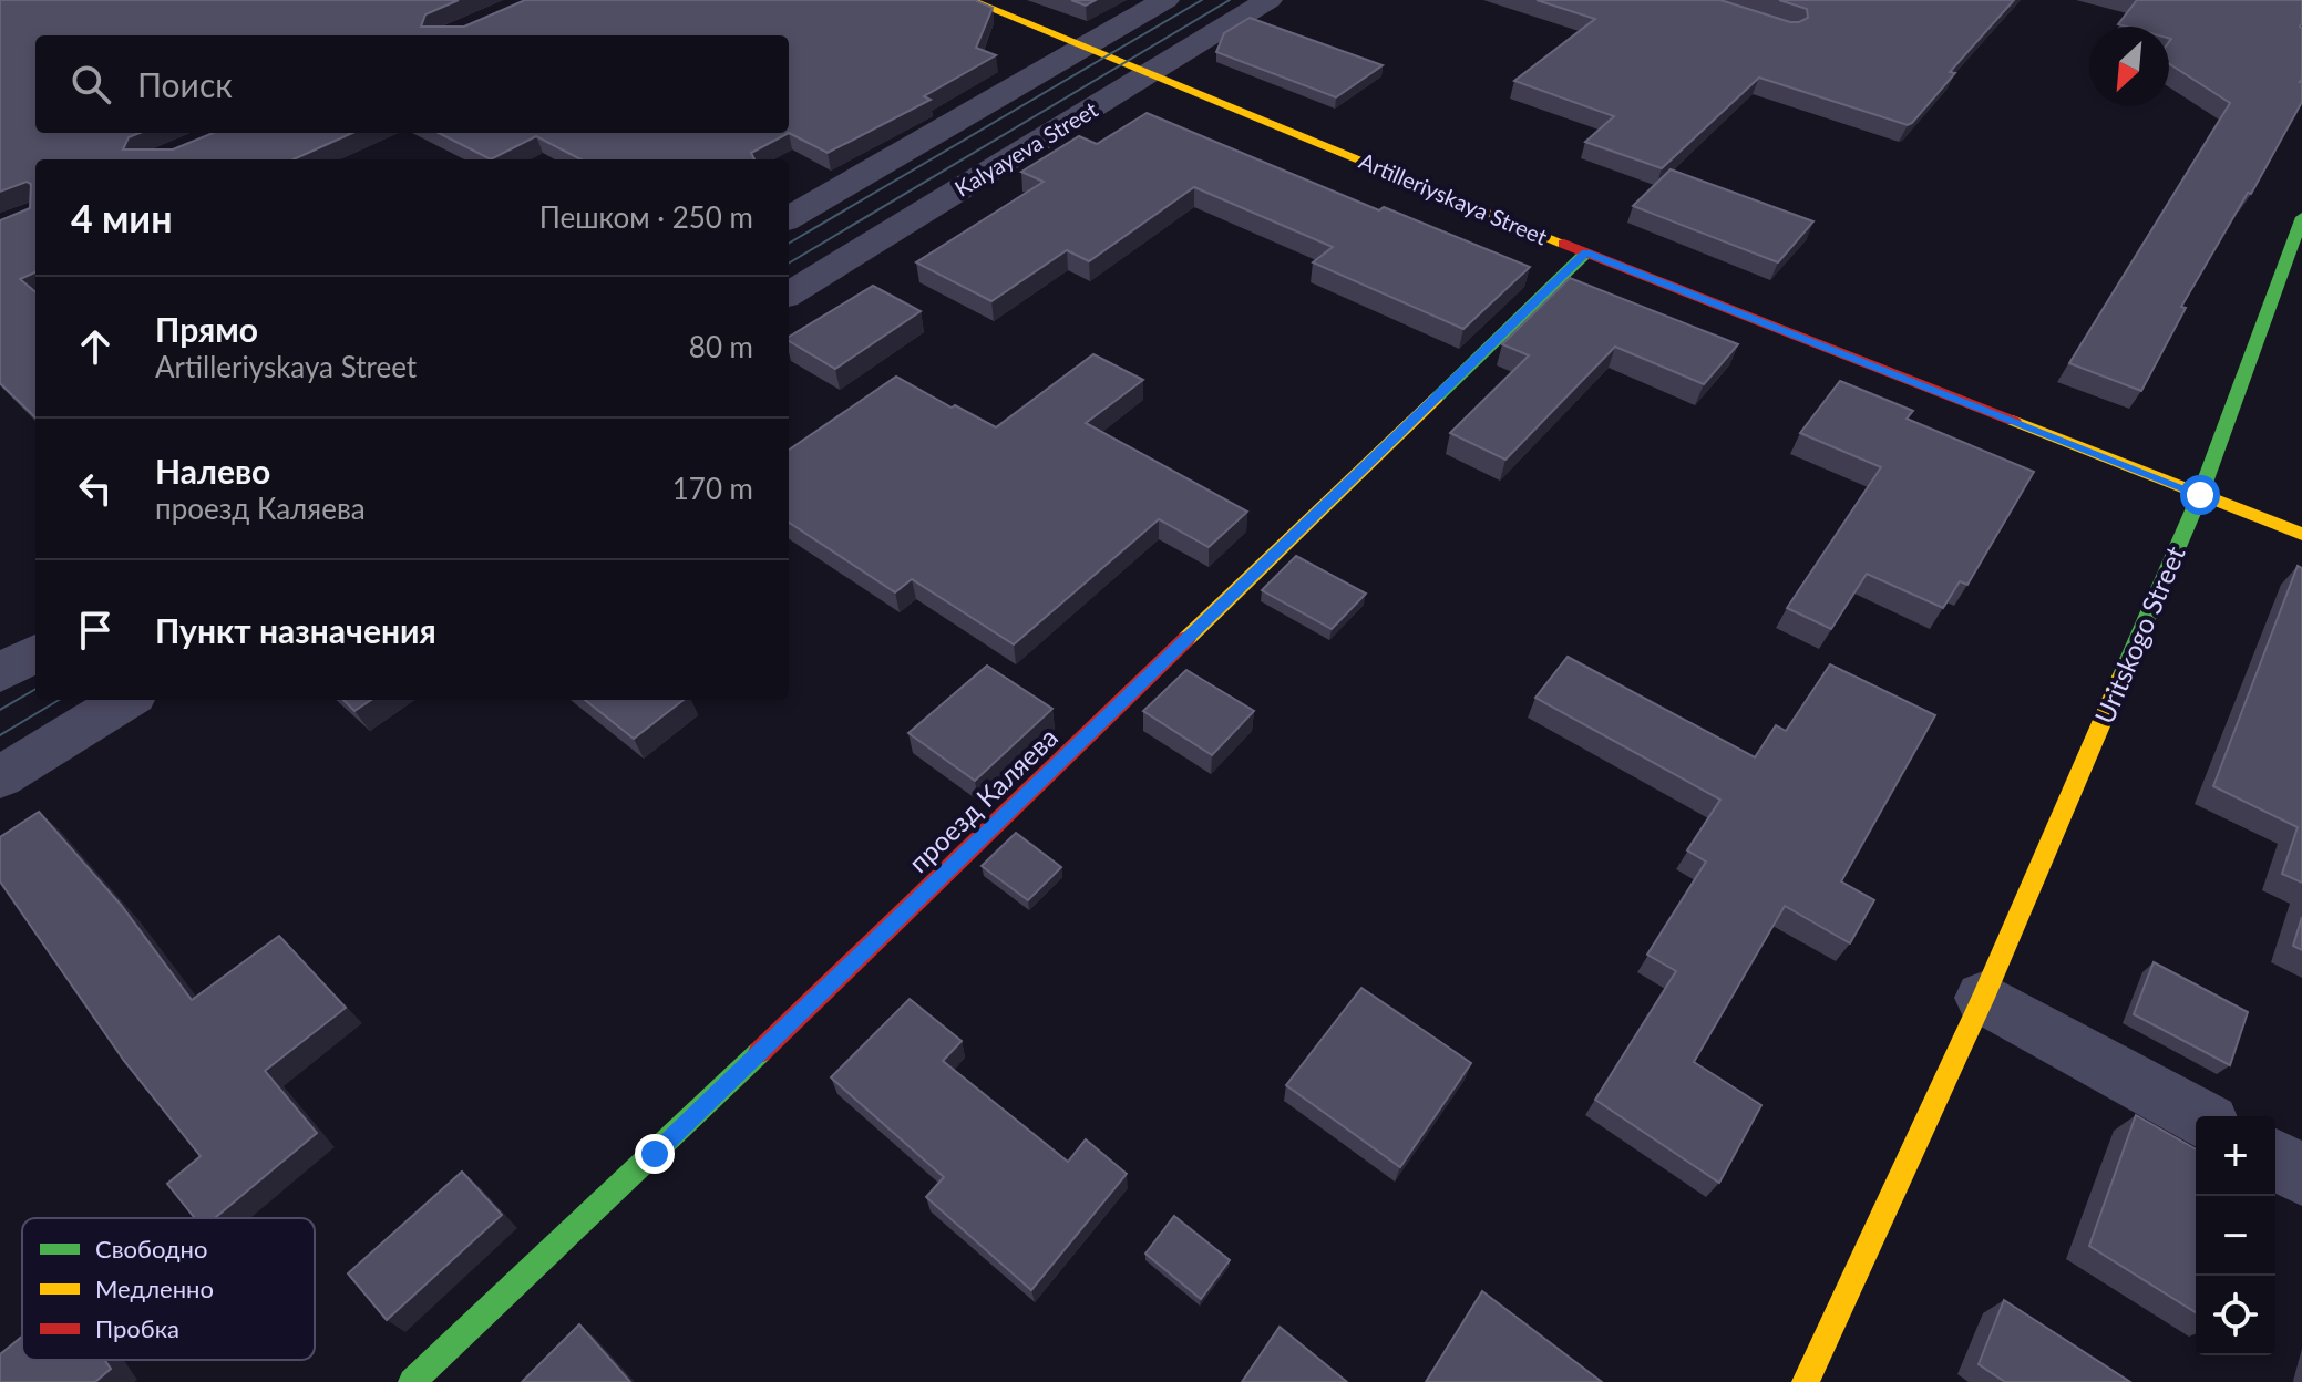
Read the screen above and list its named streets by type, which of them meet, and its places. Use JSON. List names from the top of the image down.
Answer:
{
  "streets": {
    "street": [
      "Kalyayeva Street",
      "Artilleriyskaya Street",
      "Uritskogo Street",
      "проезд Каляева"
    ]
  },
  "crossings": [
    ["Kalyayeva Street", "Artilleriyskaya Street"],
    ["Artilleriyskaya Street", "Uritskogo Street"],
    ["Artilleriyskaya Street", "проезд Каляева"]
  ],
  "legend": ["Свободно", "Медленно", "Пробка"],
  "north": "bottom left",
  "page": {
    "search": "Поиск",
    "heading": ["4 мин", "Пешком · 250 m"],
    "list": [
      ["Прямо", "Artilleriyskaya Street", "80 m"],
      ["Налево", "проезд Каляева", "170 m"],
      "Пункт назначения"
    ],
    "map_buttons": ["+", "−"]
  }
}
